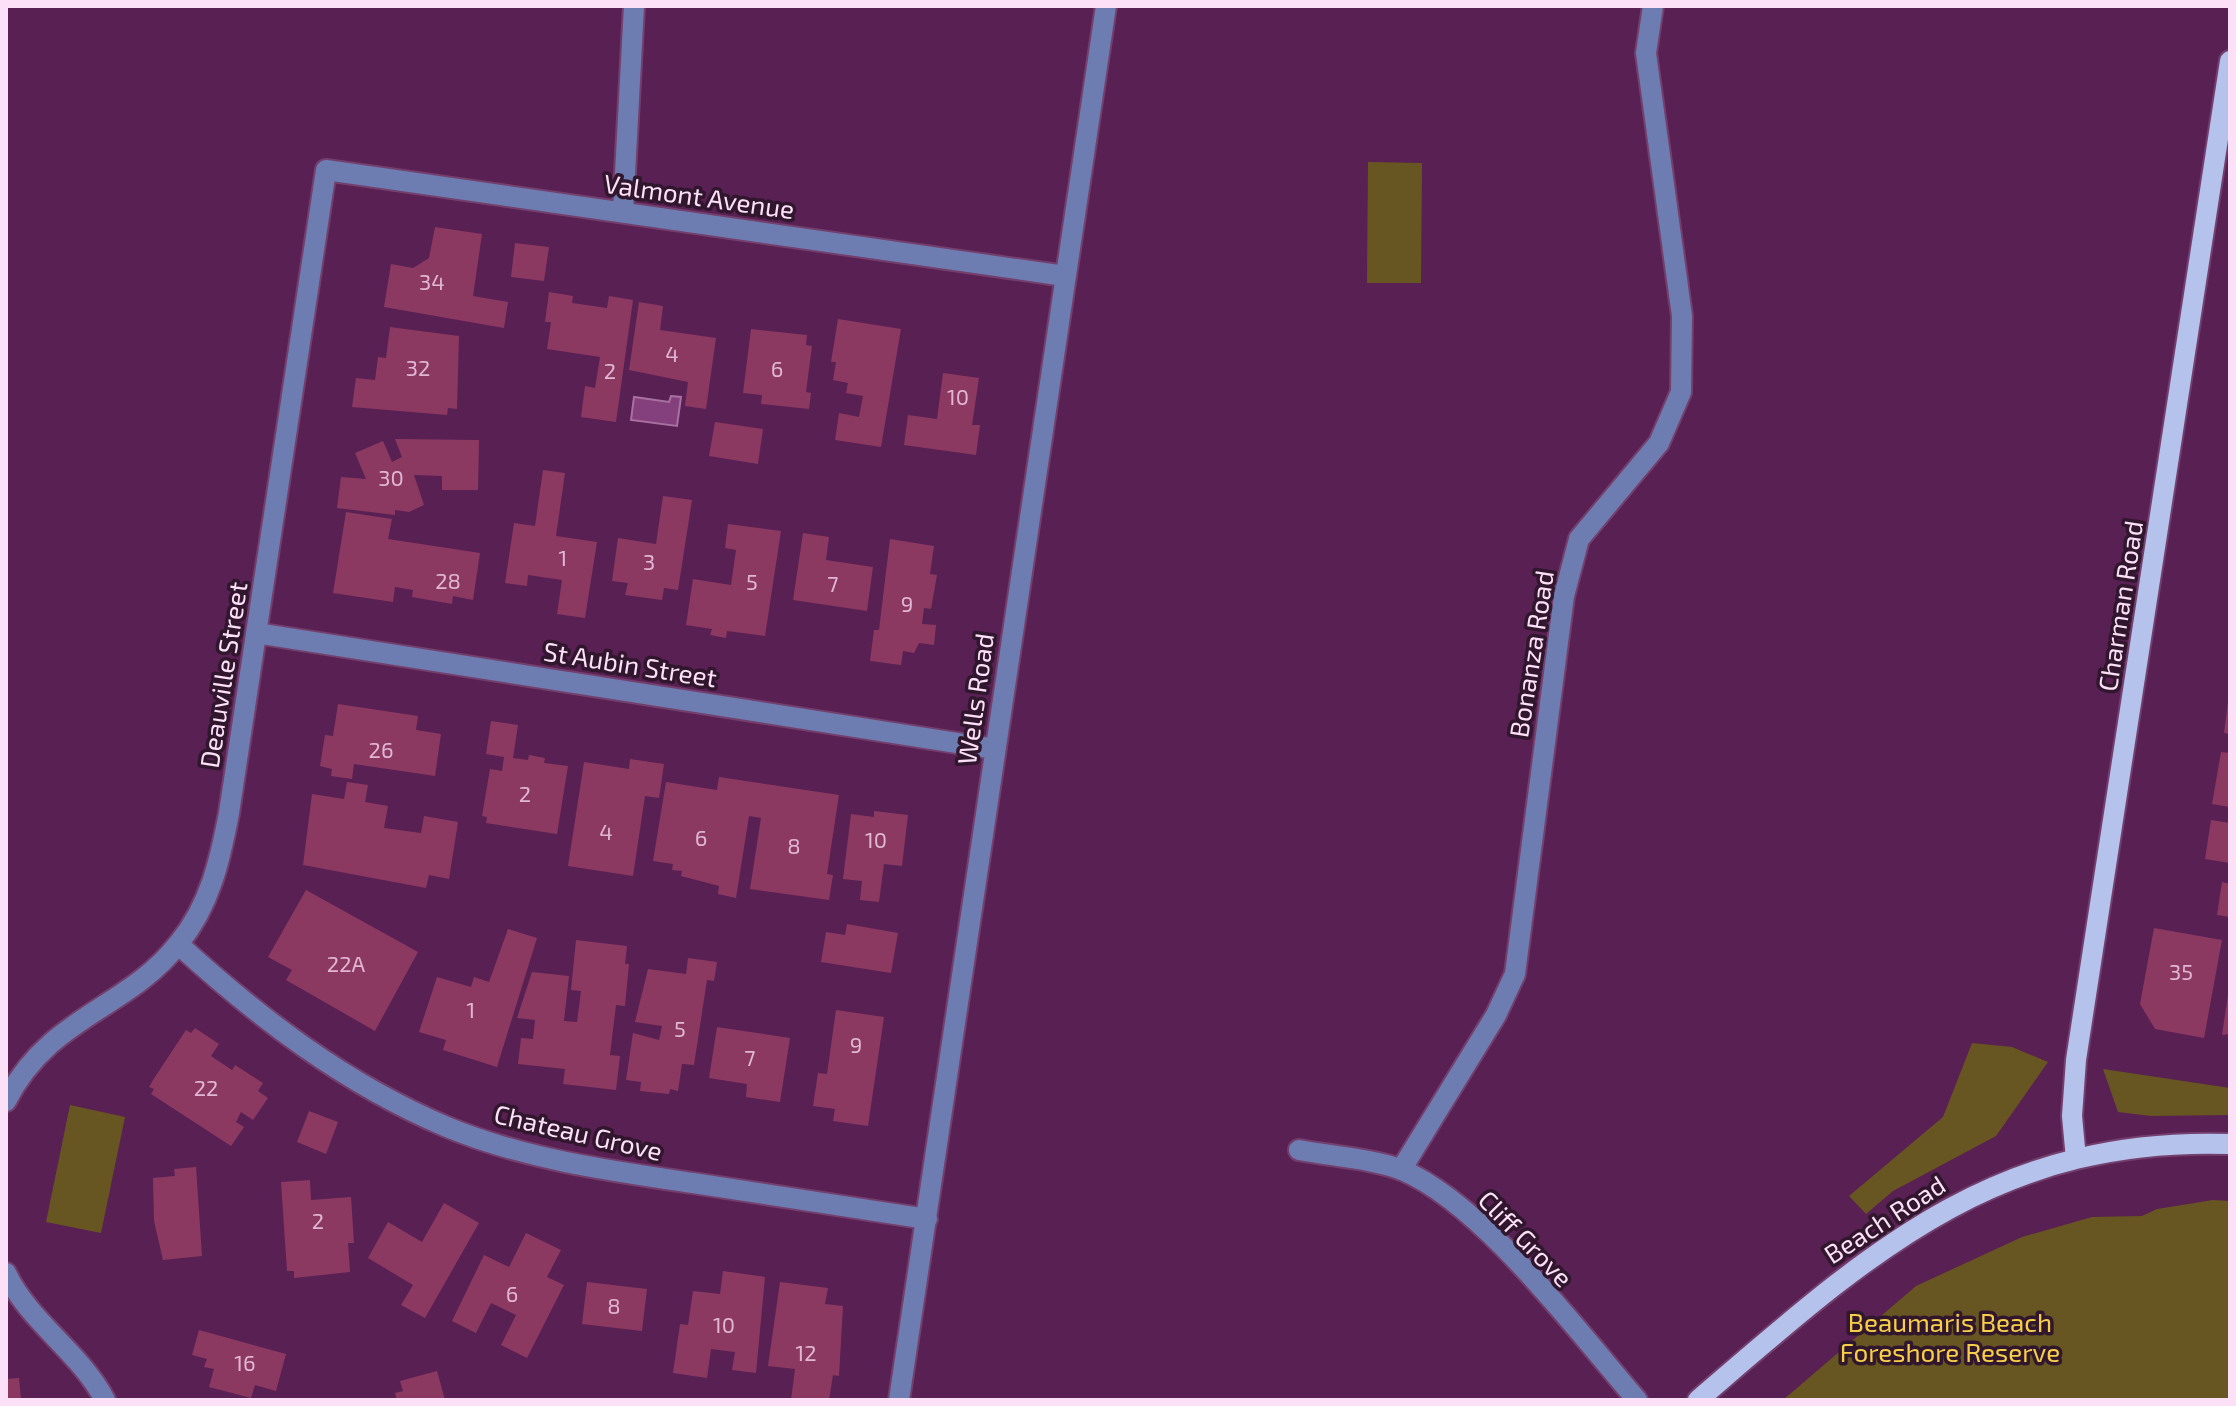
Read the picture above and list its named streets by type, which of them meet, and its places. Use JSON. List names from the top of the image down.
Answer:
{
  "streets": {
    "main road": ["Charman Road", "Beach Road"],
    "street": [
      "Valmont Avenue",
      "Bonanza Road",
      "St Aubin Street",
      "Deauville Street",
      "Wells Road",
      "Chateau Grove",
      "Cliff Grove"
    ]
  },
  "crossings": [
    ["Valmont Avenue", "Deauville Street"],
    ["Valmont Avenue", "Wells Road"],
    ["Charman Road", "Beach Road"],
    ["Bonanza Road", "Cliff Grove"],
    ["St Aubin Street", "Deauville Street"],
    ["St Aubin Street", "Wells Road"],
    ["Deauville Street", "Chateau Grove"],
    ["Wells Road", "Chateau Grove"]
  ],
  "parks": ["Beaumaris Beach Foreshore Reserve"],
  "house_numbers": [
    "34",
    "4",
    "32",
    "6",
    "2",
    "10",
    "30",
    "1",
    "3",
    "28",
    "5",
    "7",
    "9",
    "26",
    "2",
    "4",
    "6",
    "10",
    "8",
    "22A",
    "35",
    "1",
    "5",
    "9",
    "7",
    "22",
    "2",
    "6",
    "8",
    "10",
    "12",
    "16"
  ]
}
